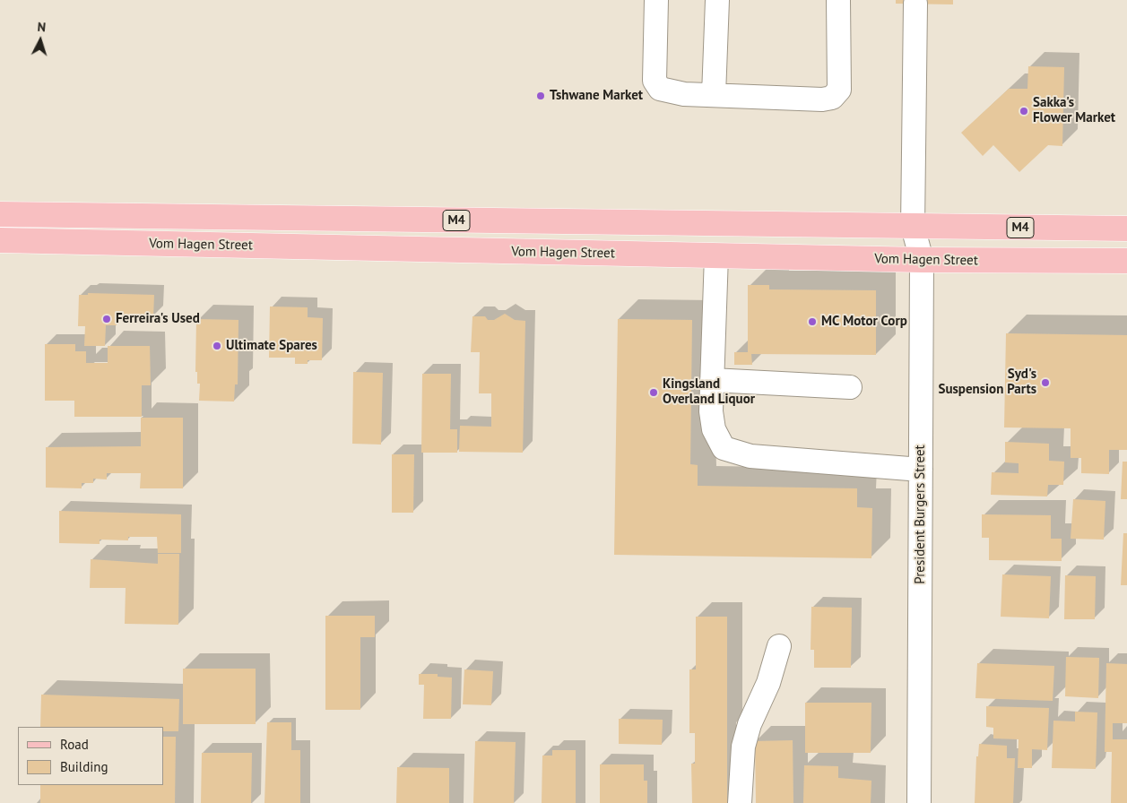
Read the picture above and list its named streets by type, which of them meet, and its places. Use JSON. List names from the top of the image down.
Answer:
{
  "streets": {
    "main road": ["M4", "Vom Hagen Street"],
    "street": ["President Burgers Street"]
  },
  "crossings": [
    ["Vom Hagen Street", "President Burgers Street"]
  ],
  "places": [
    "Tshwane Market",
    "Sakka's Flower Market",
    "Ferreira's Used",
    "MC Motor Corp",
    "Ultimate Spares",
    "Syd's Suspension Parts",
    "Kingsland Overland Liquor"
  ],
  "legend": ["Road", "Building"],
  "north": "top"
}
